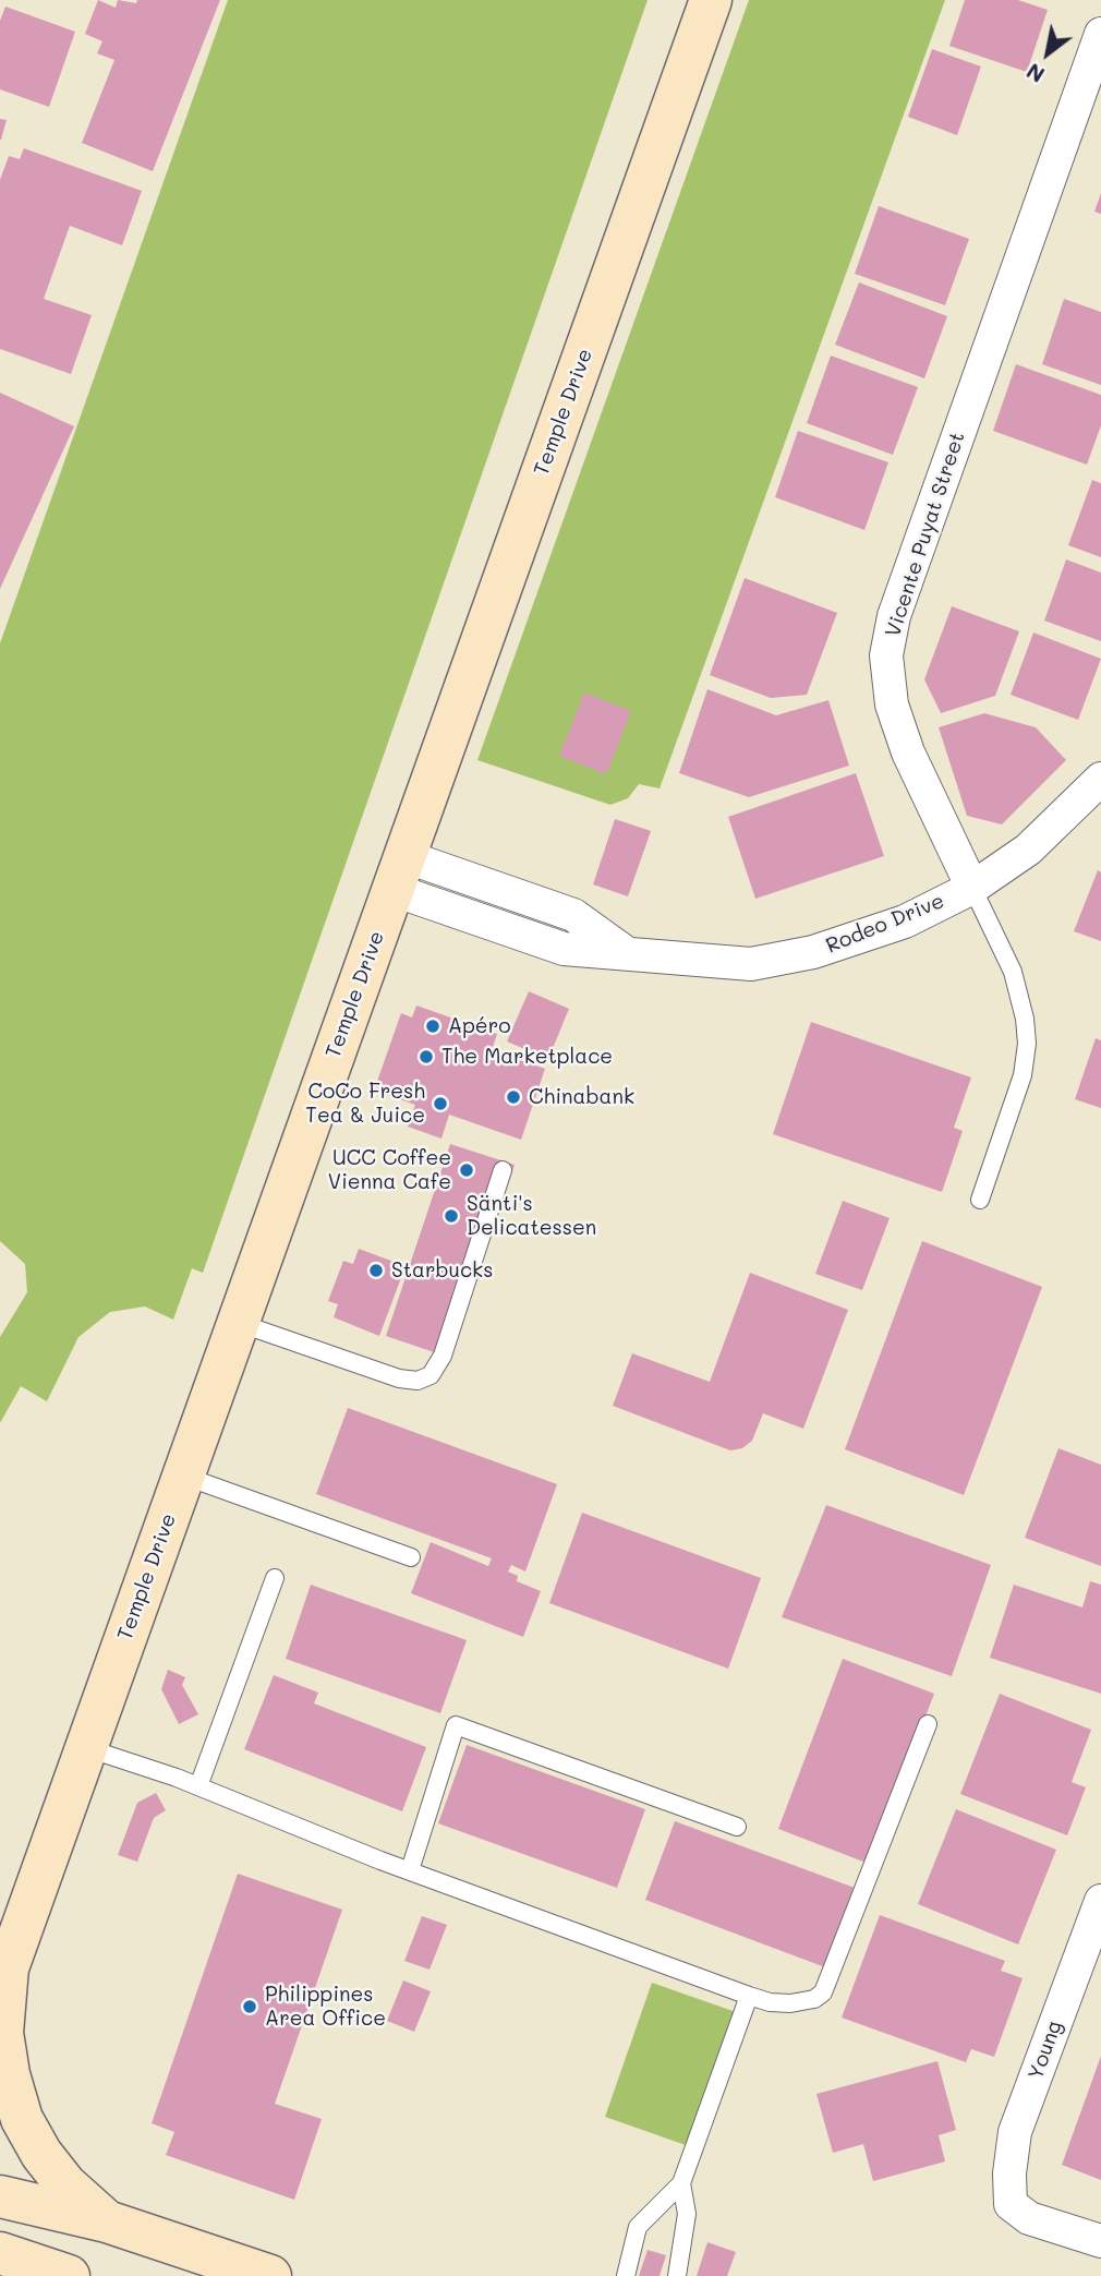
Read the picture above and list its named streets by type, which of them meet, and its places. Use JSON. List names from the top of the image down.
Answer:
{
  "streets": {
    "street": [
      "Temple Drive",
      "Vicente Puyat Street",
      "Rodeo Drive",
      "Young"
    ]
  },
  "crossings": [
    ["Temple Drive", "Rodeo Drive"],
    ["Vicente Puyat Street", "Rodeo Drive"]
  ],
  "places": [
    "Apéro",
    "The Marketplace",
    "Chinabank",
    "CoCo Fresh Tea & Juice",
    "UCC Coffee Vienna Cafe",
    "Sänti's Delicatessen",
    "Starbucks",
    "Philippines Area Office"
  ],
  "north": "bottom left"
}
